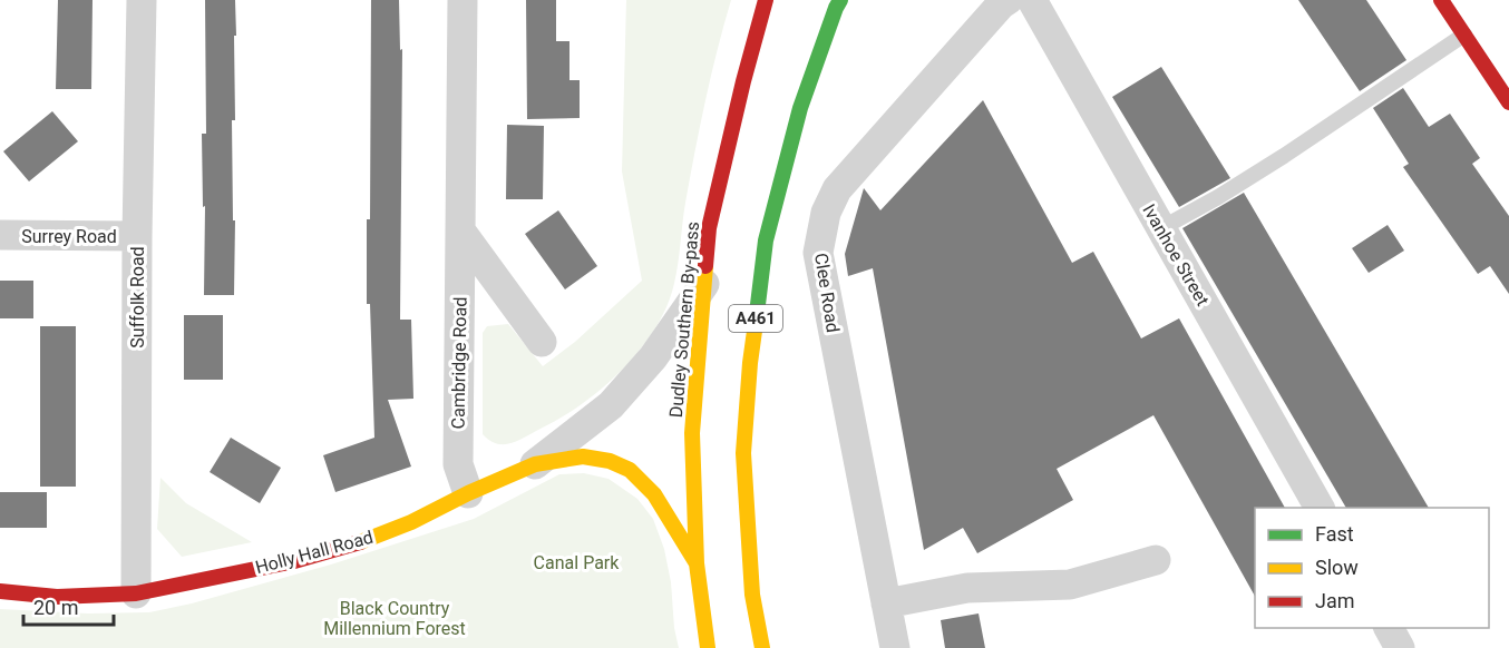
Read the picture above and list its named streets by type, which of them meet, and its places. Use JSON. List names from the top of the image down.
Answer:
{
  "streets": {
    "main road": ["A461", "Dudley Southern By-pass", "Holly Hall Road"],
    "street": [
      "Surrey Road",
      "Ivanhoe Street",
      "Clee Road",
      "Suffolk Road",
      "Cambridge Road"
    ]
  },
  "crossings": [
    ["Surrey Road", "Suffolk Road"],
    ["Suffolk Road", "Holly Hall Road"],
    ["Dudley Southern By-pass", "Holly Hall Road"],
    ["Cambridge Road", "Holly Hall Road"]
  ],
  "parks": ["Canal Park", "Black Country Millennium Forest"],
  "legend": ["Fast", "Slow", "Jam"],
  "scale_bar": "20 m"
}
